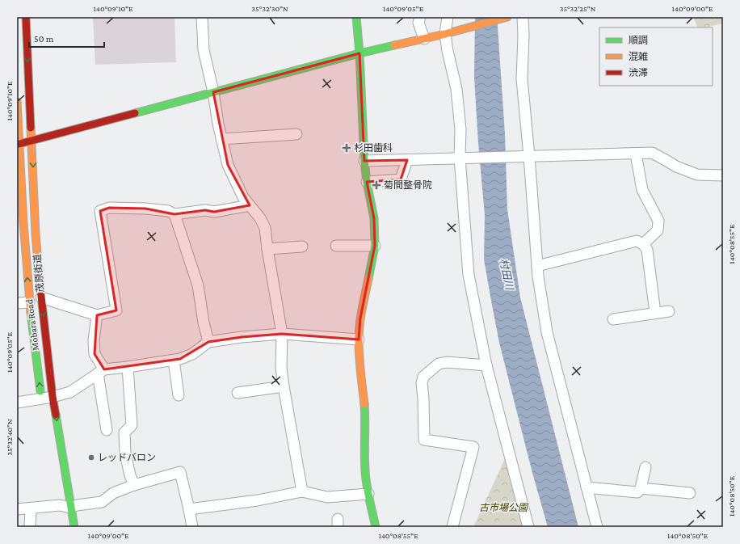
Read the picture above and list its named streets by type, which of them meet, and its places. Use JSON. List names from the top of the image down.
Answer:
{
  "streets": {
    "street": ["茂原街道", "Mobara Road"]
  },
  "one_way": ["茂原街道"],
  "water": ["村田川"],
  "parks": ["古市場公園"],
  "places": {
    "health": ["杉田歯科", "菊間整骨院"],
    "other": ["レッドバロン"]
  },
  "legend": ["順調", "混雑", "渋滞"],
  "scale_bar": "50 m",
  "coordinates": [
    "140°09'10\"E",
    "35°32'30\"N",
    "140°09'05\"E",
    "35°32'25\"N",
    "140°09'00\"E",
    "140°08'55\"E",
    "35°32'40\"N",
    "140°08'50\"E"
  ]
}
